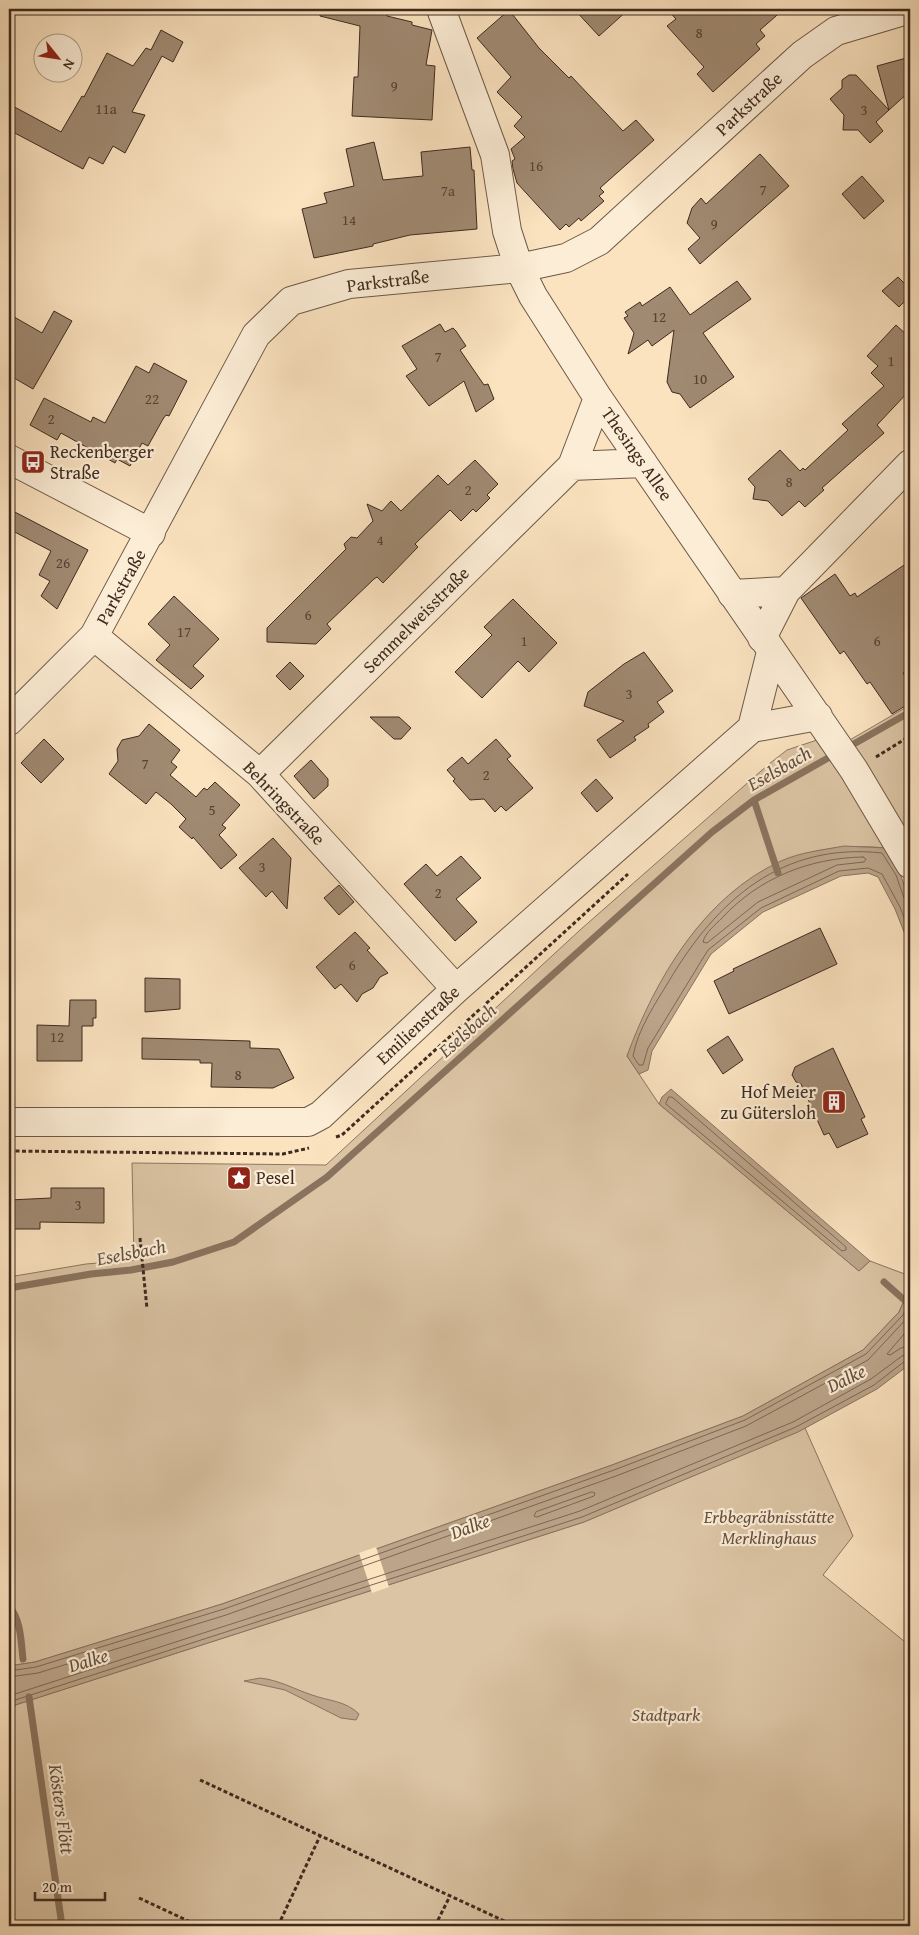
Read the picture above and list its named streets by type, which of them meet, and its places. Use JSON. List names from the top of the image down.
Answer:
{
  "streets": {
    "street": [
      "Parkstraße",
      "Thesings Allee",
      "Semmelweisstraße",
      "Behringstraße",
      "Emilienstraße"
    ]
  },
  "crossings": [
    ["Parkstraße", "Thesings Allee"],
    ["Parkstraße", "Behringstraße"],
    ["Thesings Allee", "Semmelweisstraße"],
    ["Semmelweisstraße", "Behringstraße"],
    ["Behringstraße", "Emilienstraße"]
  ],
  "water": ["Eselsbach", "Dalke", "Kösters Flött"],
  "parks": ["Erbbegräbnisstätte Merklinghaus", "Stadtpark"],
  "places": {
    "bus stop": ["Reckenberger Straße"],
    "building": ["Hof Meier zu Gütersloh"],
    "place": ["Pesel"]
  },
  "house_numbers": [
    "8",
    "9",
    "11a",
    "3",
    "16",
    "7",
    "7a",
    "14",
    "9",
    "12",
    "7",
    "1",
    "10",
    "22",
    "2",
    "8",
    "2",
    "4",
    "26",
    "6",
    "17",
    "1",
    "6",
    "3",
    "7",
    "2",
    "5",
    "3",
    "2",
    "6",
    "12",
    "8",
    "3"
  ],
  "scale_bar": "20 m",
  "north": "bottom right"
}
